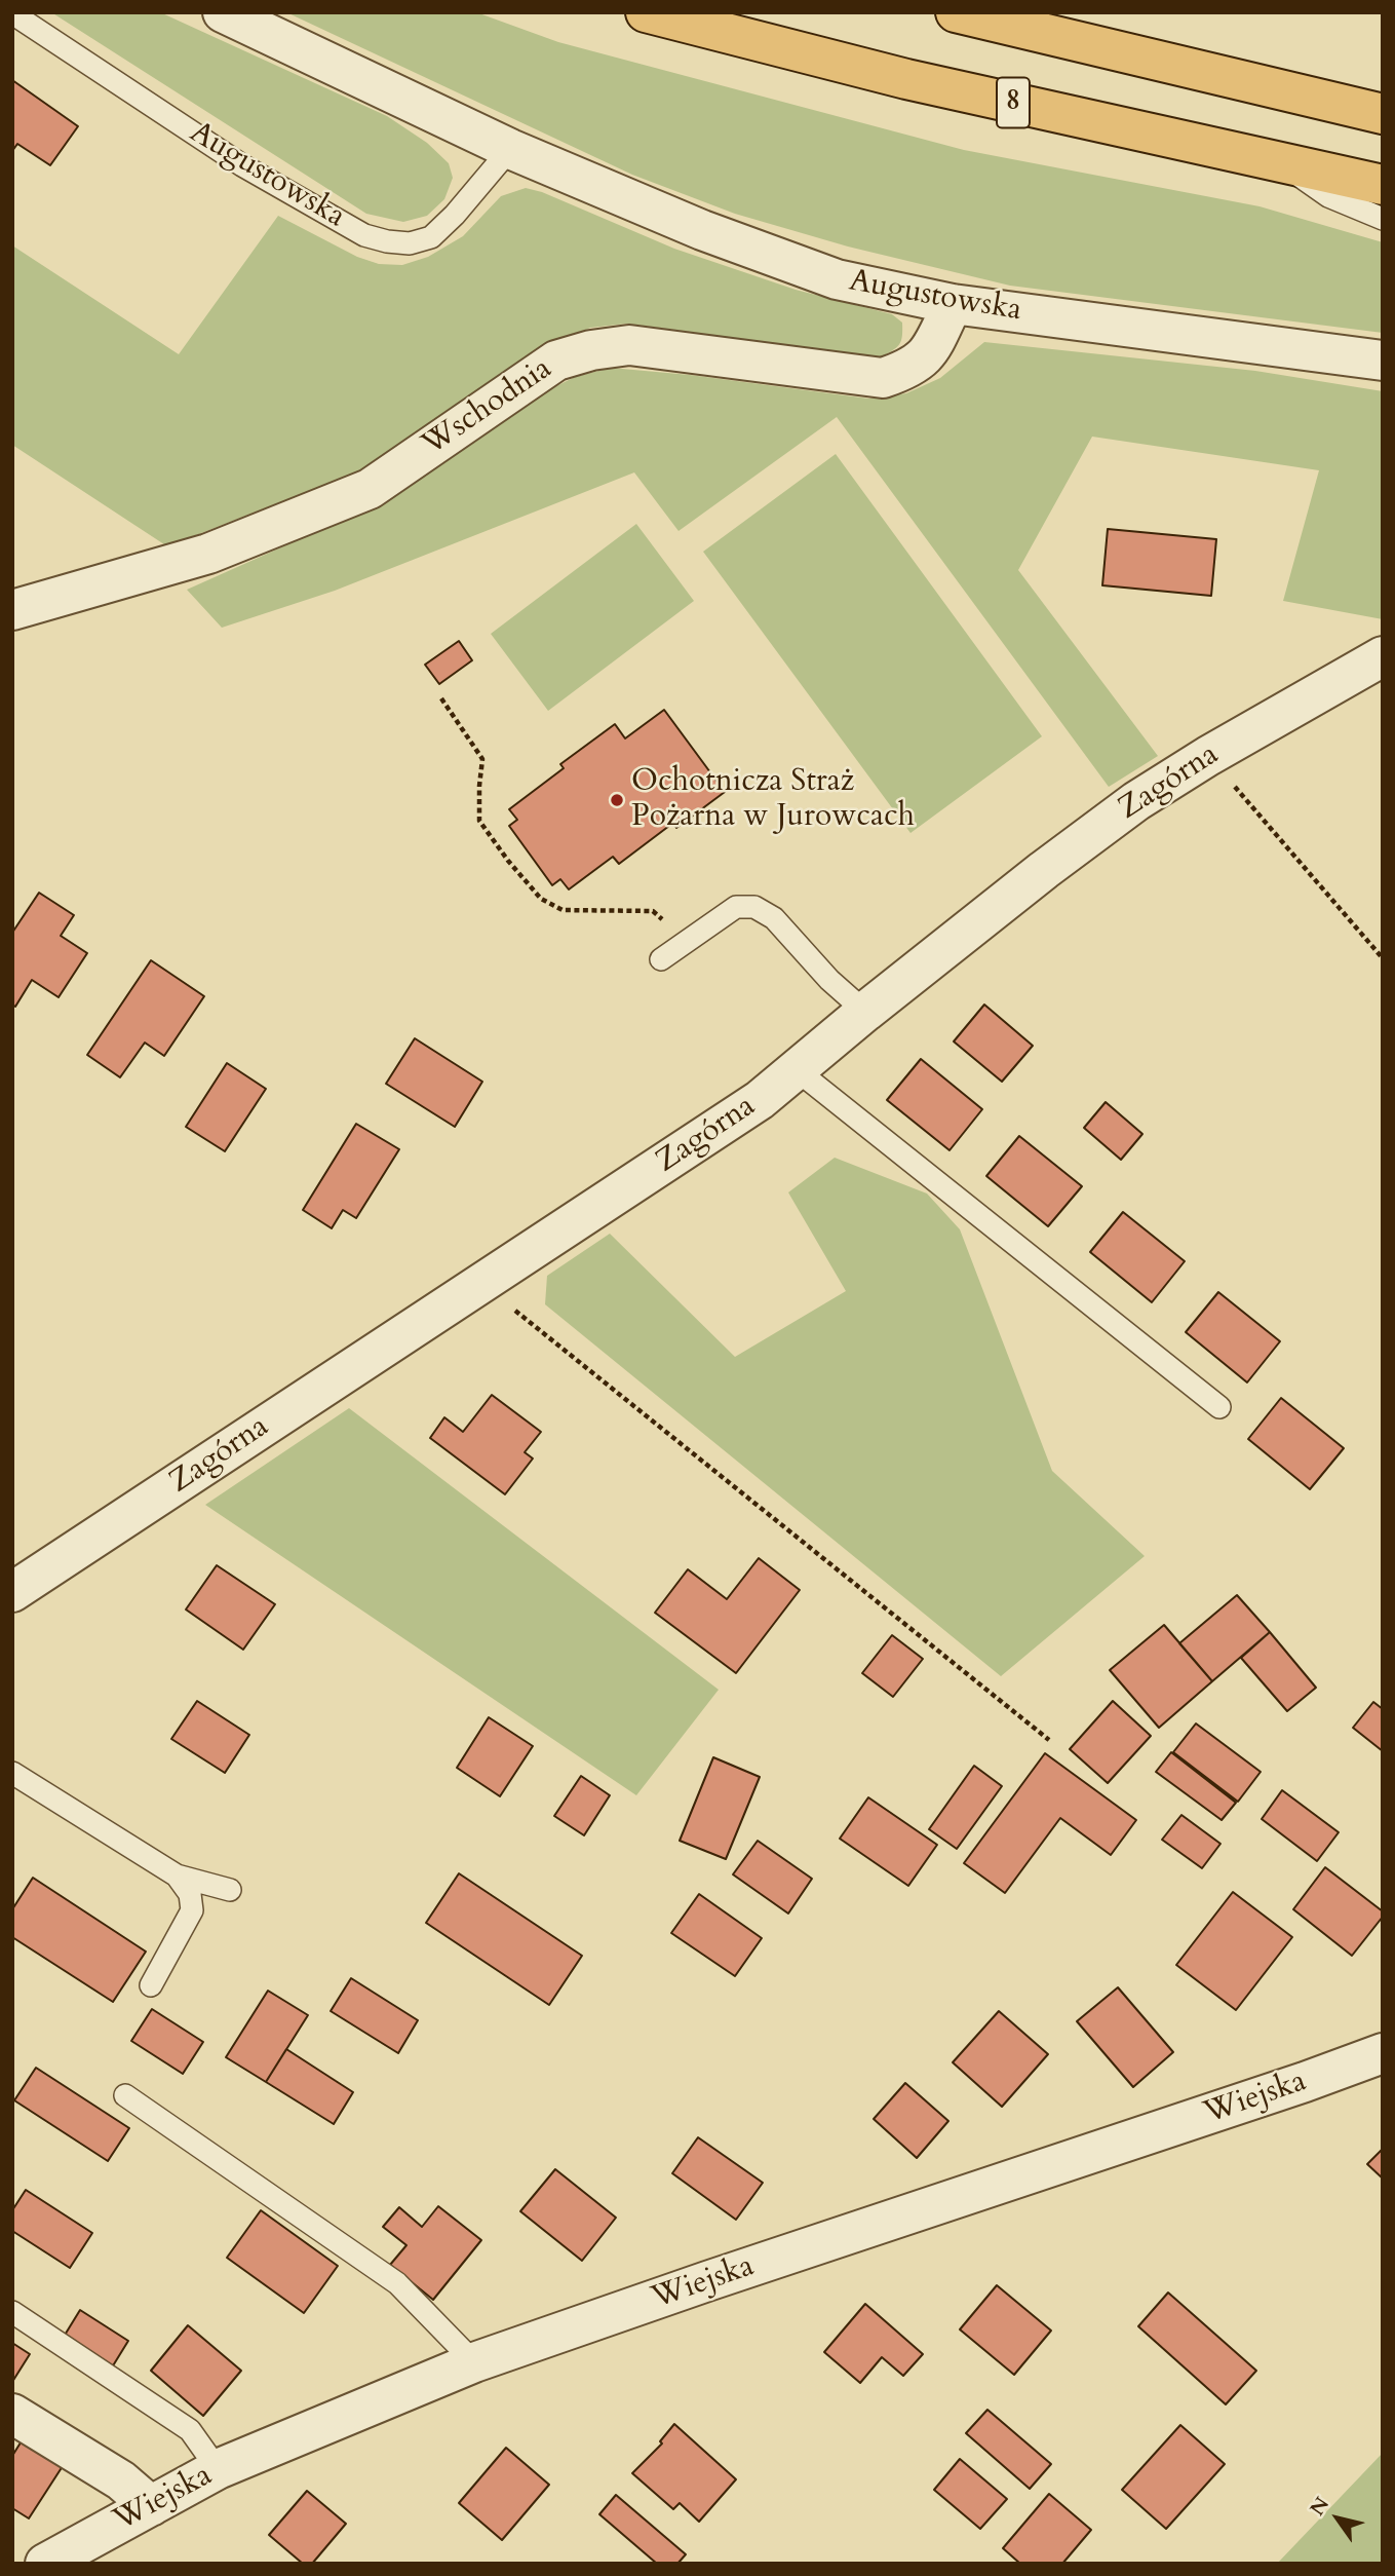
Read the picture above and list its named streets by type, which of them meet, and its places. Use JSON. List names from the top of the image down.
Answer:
{
  "streets": {
    "highway": ["8"],
    "street": [
      "Augustowska",
      "Wschodnia",
      "Zagórna",
      "Wiejska"
    ]
  },
  "crossings": [
    ["Augustowska", "Wschodnia"]
  ],
  "places": ["Ochotnicza Straż Pożarna w Jurowcach"],
  "north": "top left"
}
